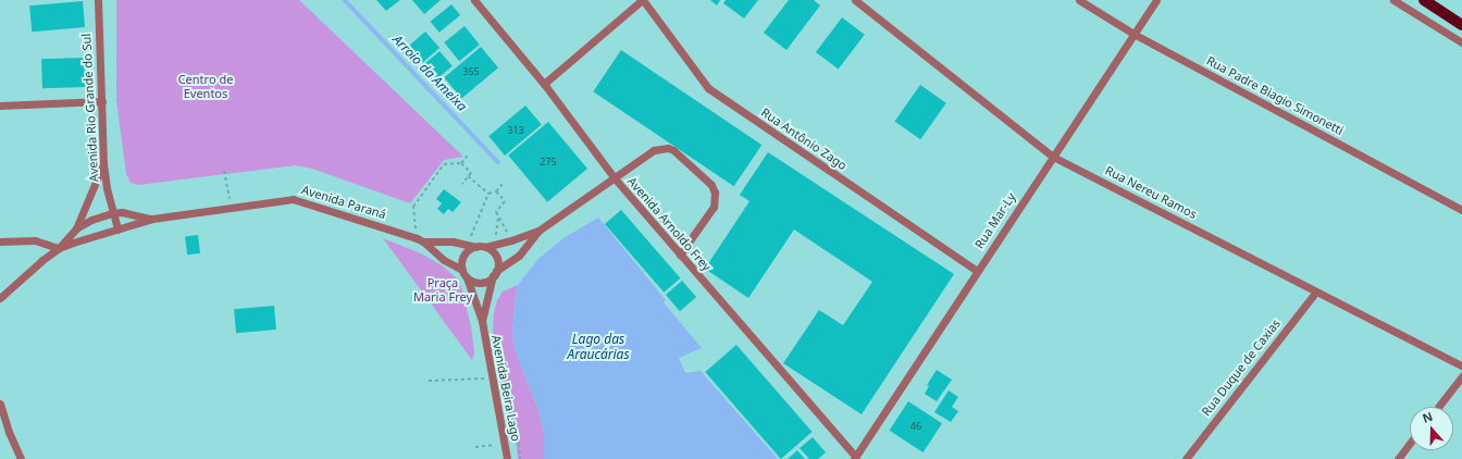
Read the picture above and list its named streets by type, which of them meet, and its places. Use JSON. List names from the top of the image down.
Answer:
{
  "streets": {
    "street": [
      "Rua Padre Biagio Simonetti",
      "Avenida Rio Grande do Sul",
      "Rua Antônio Zago",
      "Rua Nereu Ramos",
      "Avenida Paraná",
      "Rua Mar-Ly",
      "Avenida Arnoldo Frey",
      "Rua Duque de Caxias",
      "Avenida Beira Lago"
    ]
  },
  "crossings": [
    ["Rua Padre Biagio Simonetti", "Rua Mar-Ly"],
    ["Avenida Rio Grande do Sul", "Avenida Paraná"],
    ["Rua Antônio Zago", "Rua Mar-Ly"],
    ["Rua Nereu Ramos", "Rua Mar-Ly"],
    ["Rua Nereu Ramos", "Rua Duque de Caxias"],
    ["Avenida Paraná", "Avenida Arnoldo Frey"],
    ["Avenida Paraná", "Avenida Beira Lago"],
    ["Rua Mar-Ly", "Avenida Arnoldo Frey"]
  ],
  "water": ["Arroio da Ameixa", "Lago das Araucárias"],
  "parks": ["Centro de Eventos", "Praça Maria Frey"],
  "house_numbers": [
    "365",
    "313",
    "275",
    "46"
  ],
  "north": "top"
}
